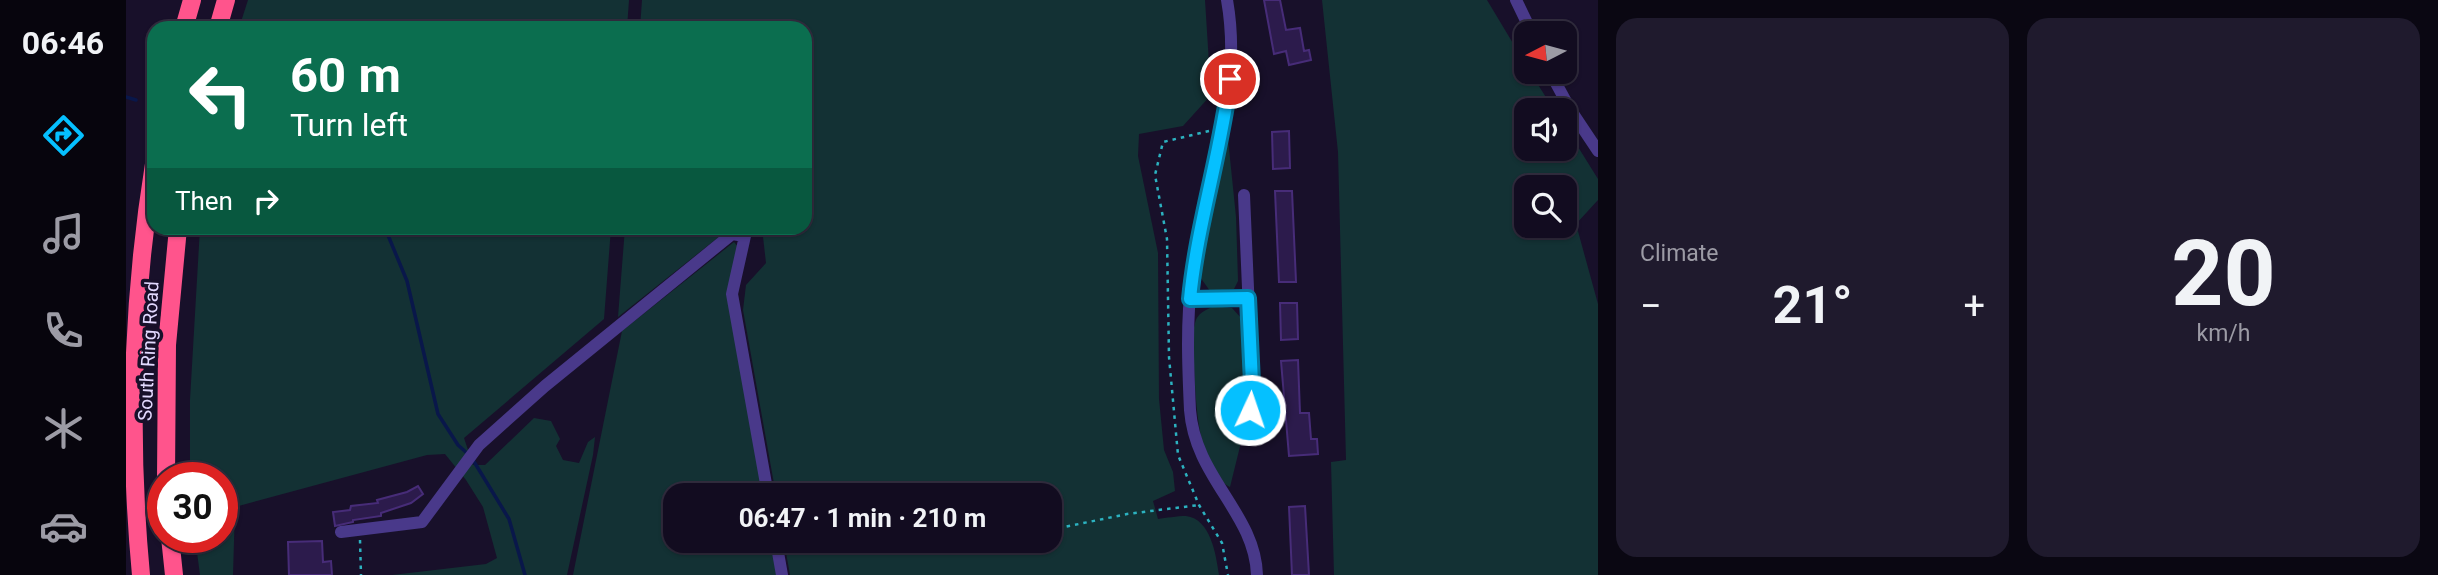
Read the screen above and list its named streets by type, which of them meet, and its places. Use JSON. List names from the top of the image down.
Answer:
{
  "streets": {
    "highway": ["South Ring Road"]
  },
  "north": "left",
  "page": {
    "tabs": "06:46",
    "tile": [
      "Climate",
      ["20", "km/h"]
    ],
    "turn": ["60 m", "Turn left"],
    "then": "Then",
    "heat": ["−", "21°", "+"],
    "limit": "30",
    "trip": "06:47 · 1 min · 210 m"
  }
}
